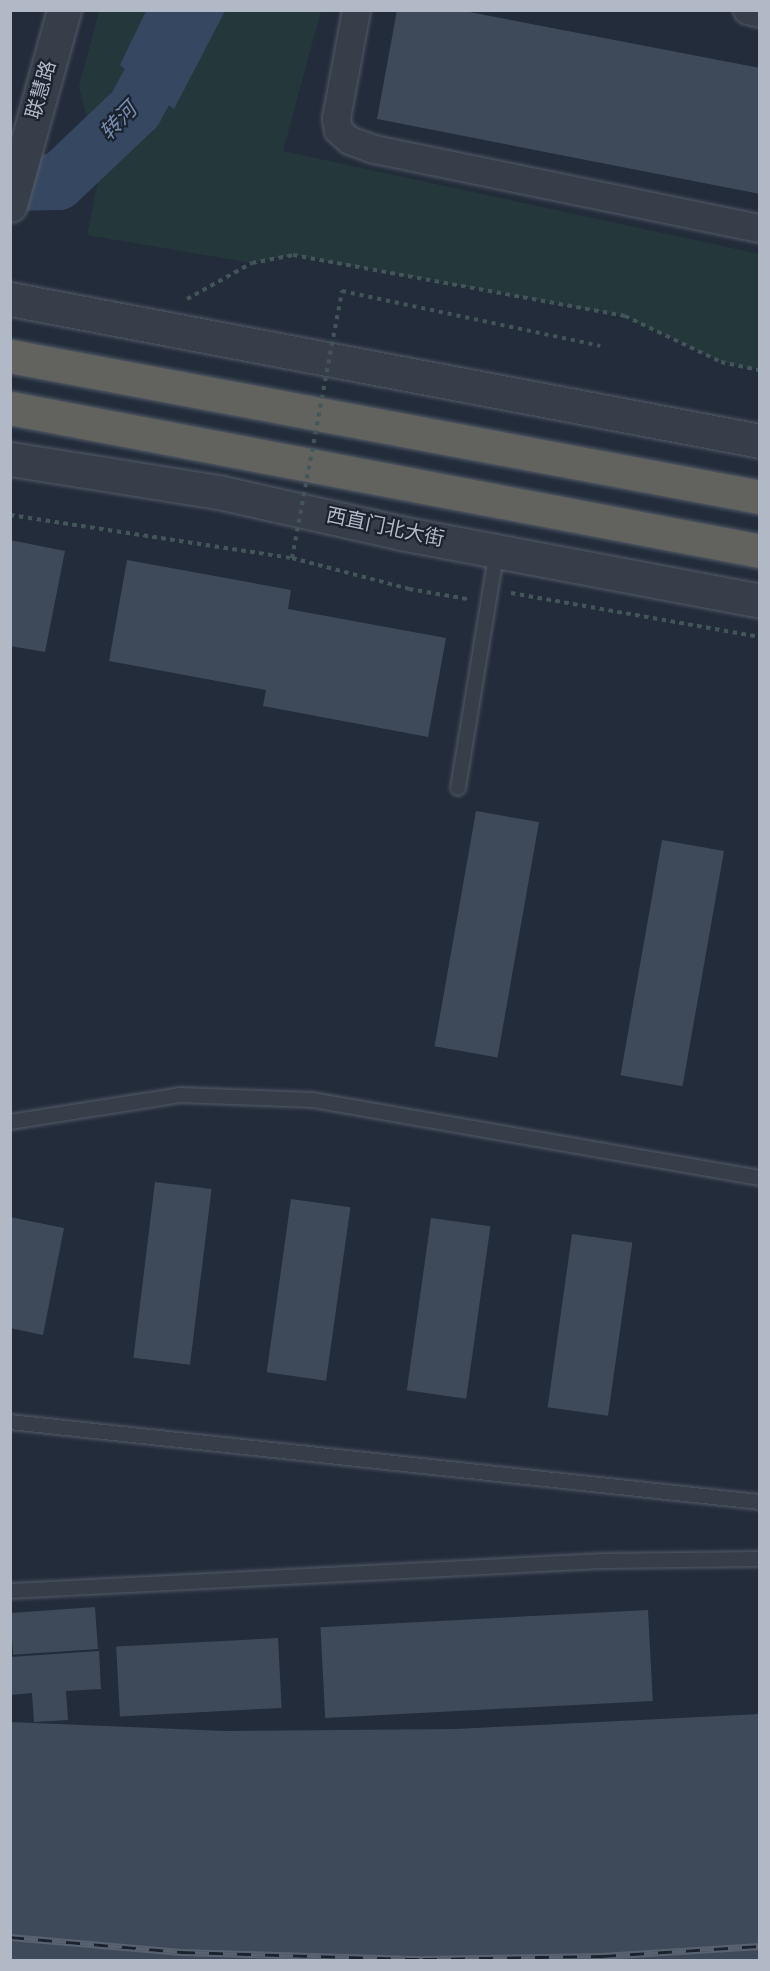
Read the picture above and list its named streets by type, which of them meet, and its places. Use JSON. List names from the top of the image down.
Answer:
{
  "streets": {
    "street": ["联慧路", "西直门北大街"]
  },
  "water": ["转河"]
}
